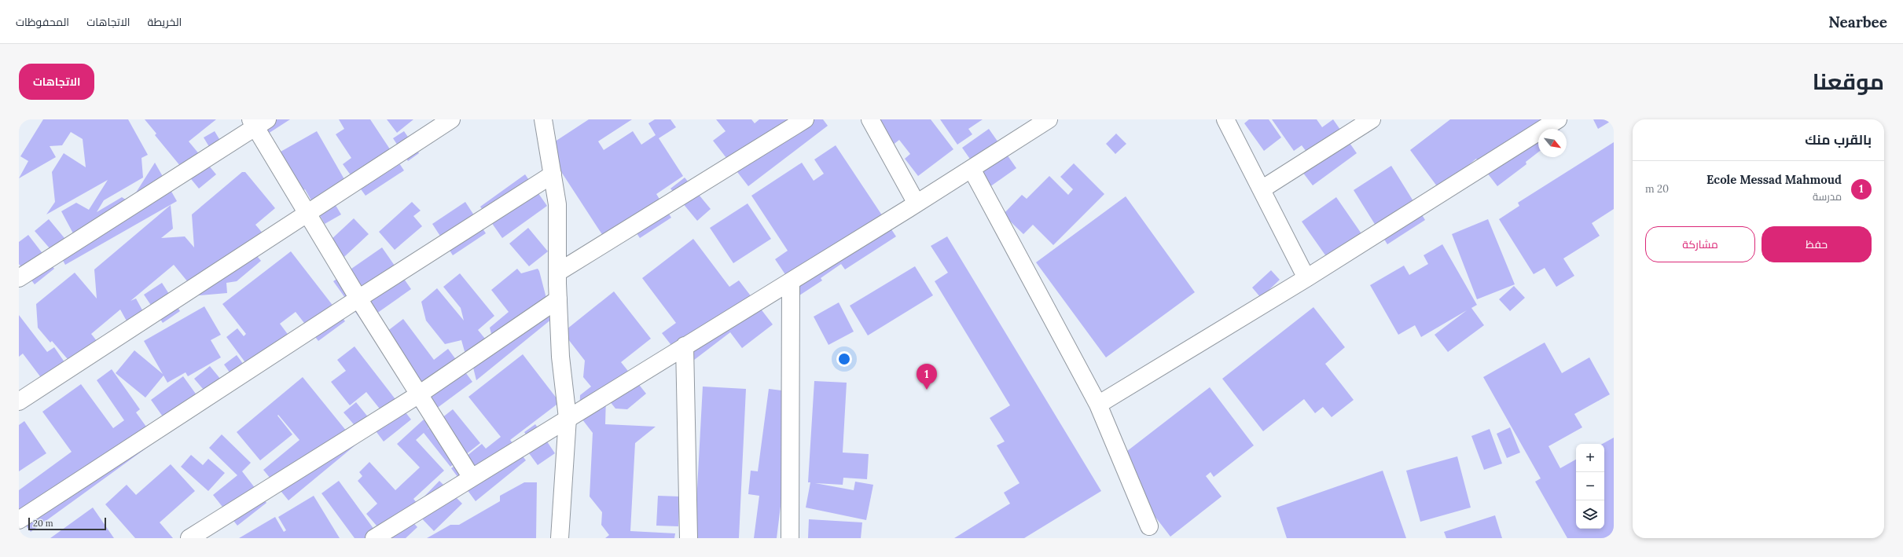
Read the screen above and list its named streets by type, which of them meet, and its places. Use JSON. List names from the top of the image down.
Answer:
{
  "scale_bar": "20 m",
  "north": "bottom right",
  "page": {
    "header": "Nearbee",
    "nav": ["الخريطة", "الاتجاهات", "المحفوظات"],
    "title": "موقعنا",
    "buttons": [
      "الاتجاهات",
      ["حفظ", "مشاركة"]
    ],
    "heading": "بالقرب منك",
    "list": [
      {
        "mark": "1",
        "name": "Ecole Messad Mahmoud",
        "note": "مدرسة",
        "value": "20 m"
      }
    ],
    "pins": "1",
    "map_buttons": ["+", "−"],
    "scale": "20 m"
  }
}
